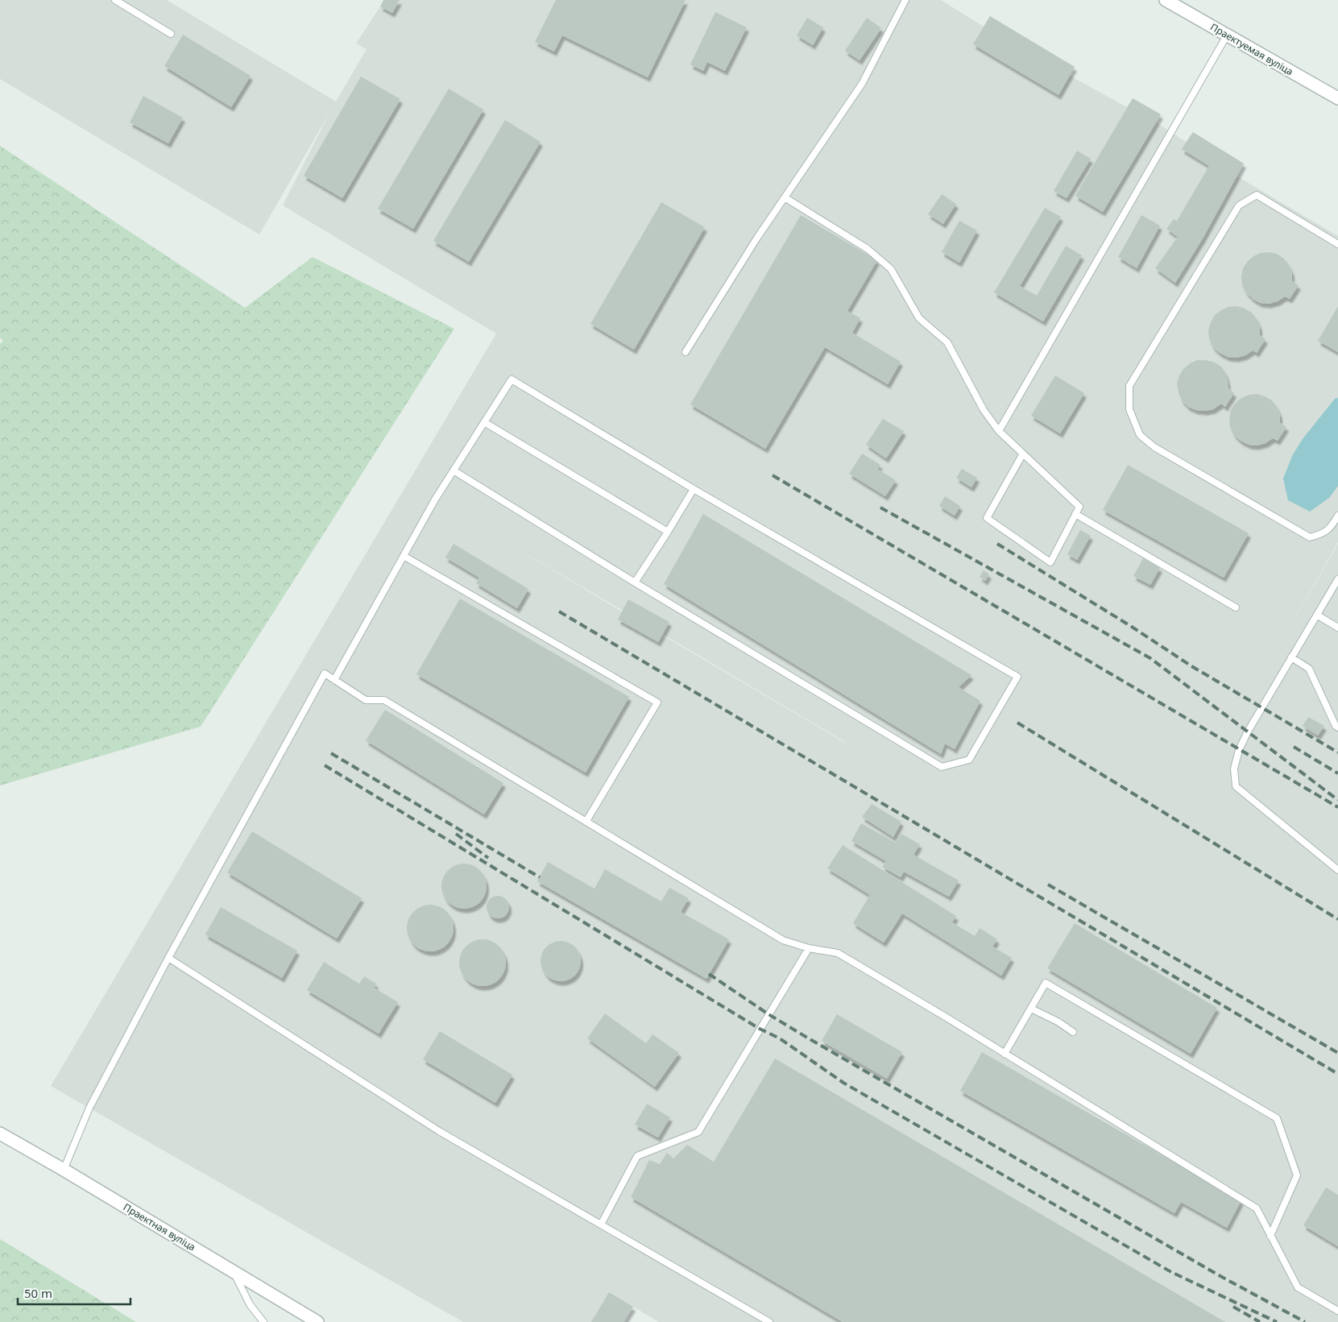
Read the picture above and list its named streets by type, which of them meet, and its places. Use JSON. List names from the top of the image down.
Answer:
{
  "streets": {
    "street": ["Праектуемая вуліца", "Праектная вуліца"]
  },
  "scale_bar": "50 m"
}
